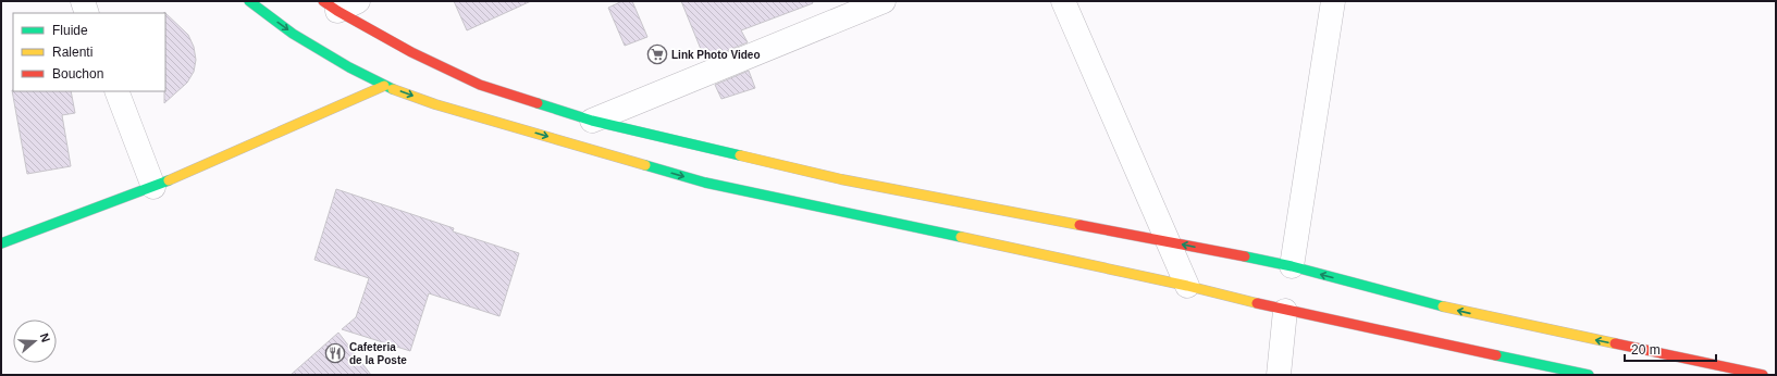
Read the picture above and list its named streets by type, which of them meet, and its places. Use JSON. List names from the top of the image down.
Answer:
{
  "places": {
    "supermarket": ["Link Photo Video"],
    "restaurant": ["Cafeteria de la Poste"]
  },
  "legend": ["Fluide", "Ralenti", "Bouchon"],
  "scale_bar": "20 m",
  "north": "right"
}
